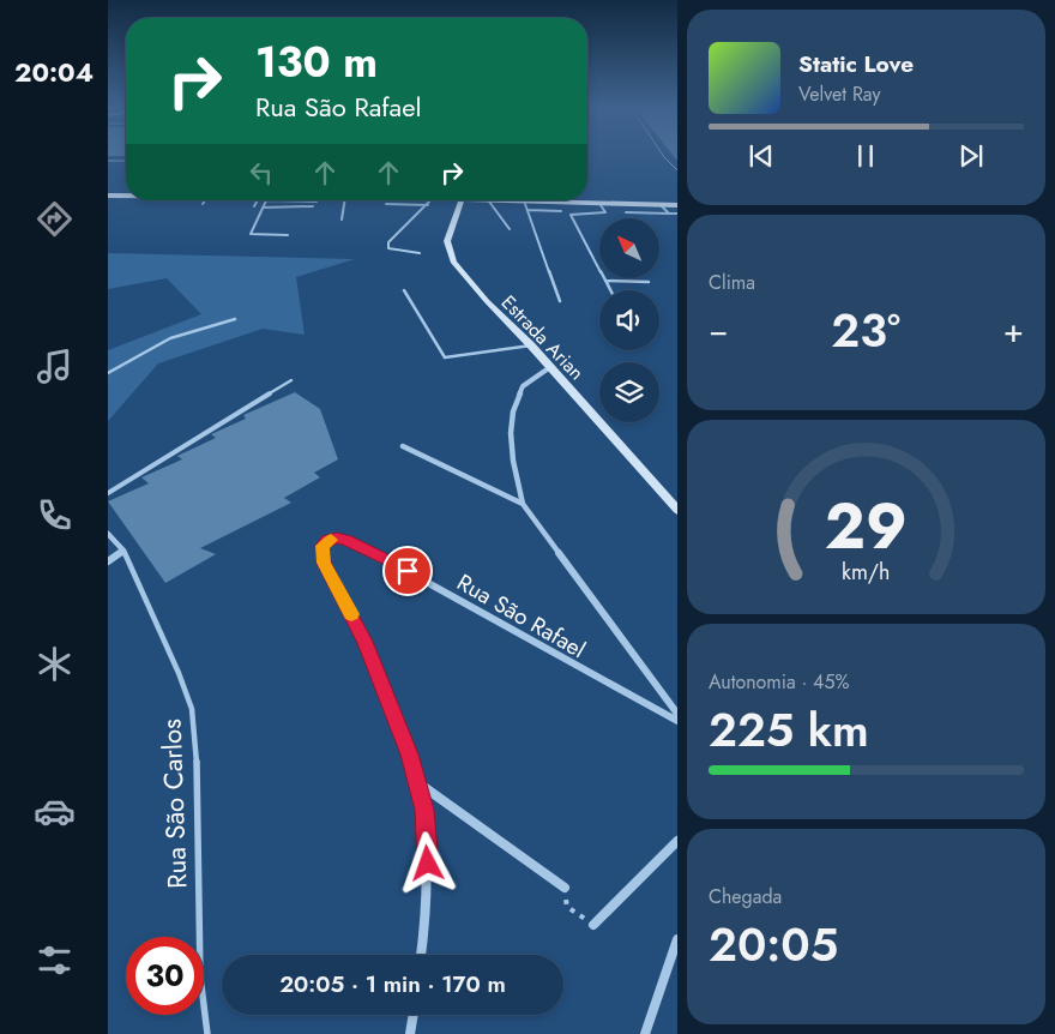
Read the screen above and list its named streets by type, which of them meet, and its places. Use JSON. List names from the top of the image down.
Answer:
{
  "streets": {
    "main road": ["Estrada Arian"],
    "street": ["Rua São Rafael"],
    "lane": ["Rua São Carlos"]
  },
  "north": "top left",
  "page": {
    "tabs": "20:04",
    "turn": ["130 m", "Rua São Rafael"],
    "song": ["Static Love", "Velvet Ray"],
    "tile": [
      "Clima",
      ["Autonomia · 45%", "225 km"],
      ["Chegada", "20:05"]
    ],
    "heat": ["−", "23°", "+"],
    "limit": "30",
    "trip": "20:05 · 1 min · 170 m",
    "gauge": ["29", "km/h"]
  }
}
